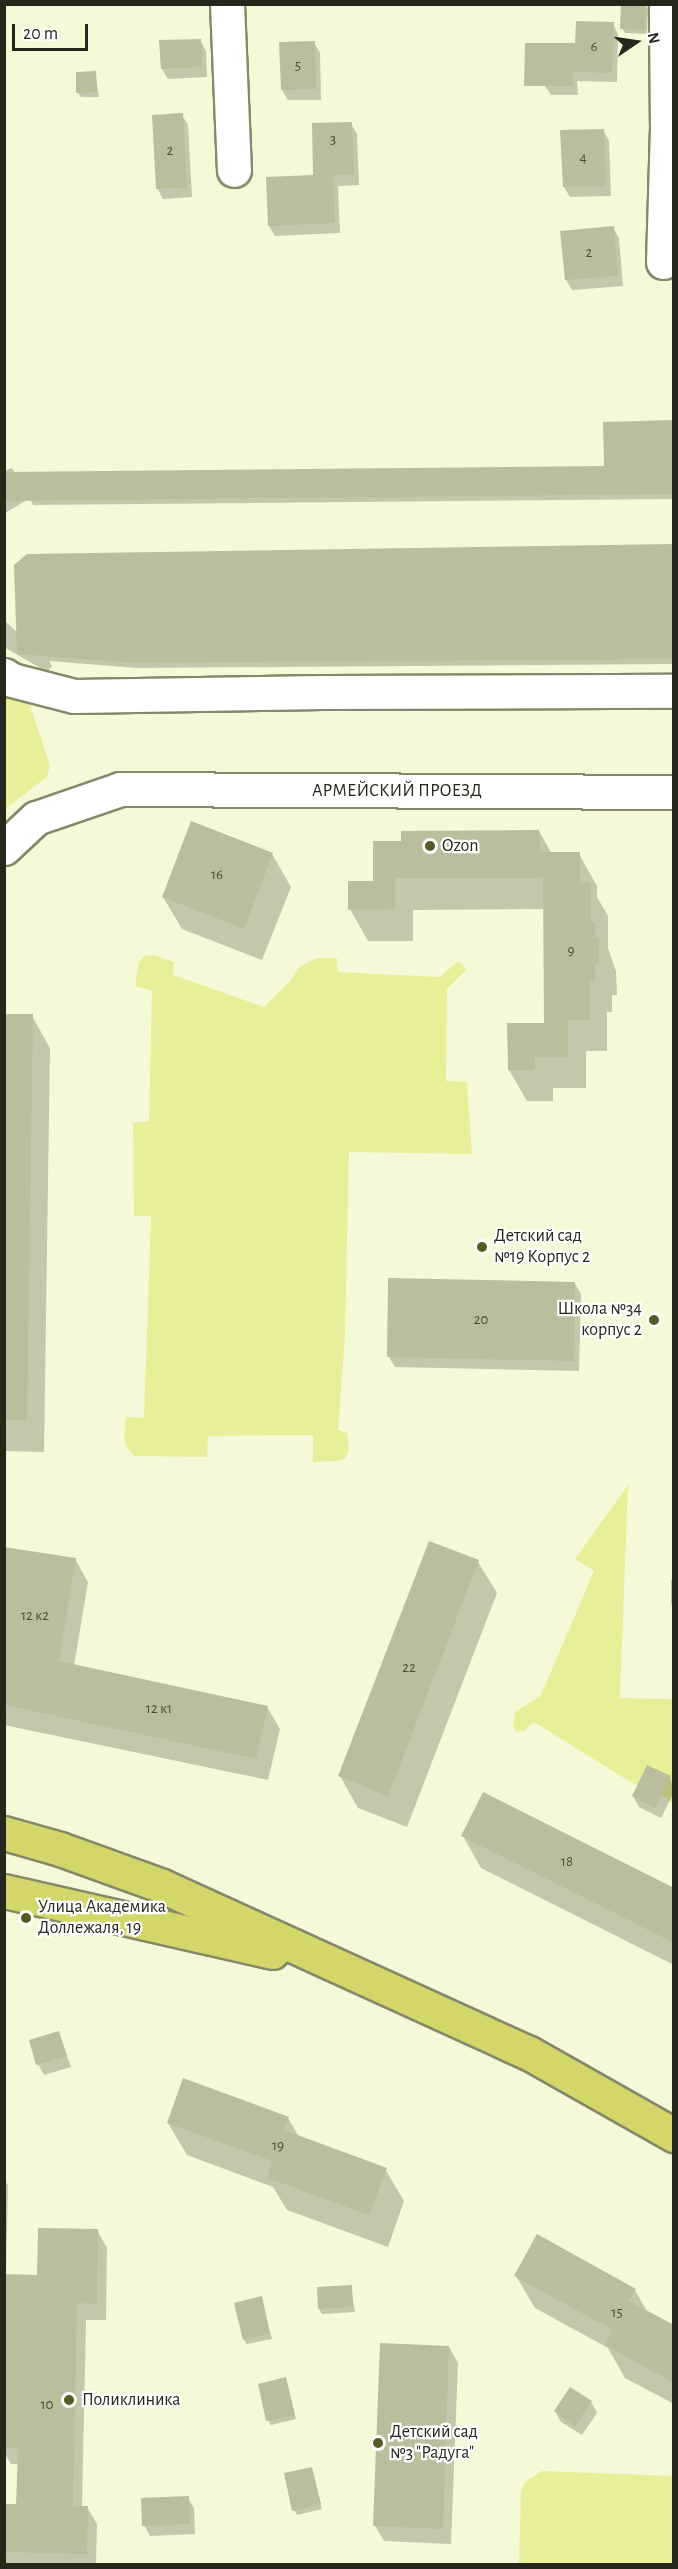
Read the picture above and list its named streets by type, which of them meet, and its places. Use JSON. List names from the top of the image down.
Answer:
{
  "streets": {
    "street": ["АРМЕЙСКИЙ ПРОЕЗД"]
  },
  "places": [
    "Ozon",
    "Детский сад №19 Корпус 2",
    "Школа №34 корпус 2",
    "Улица Академика Доллежаля, 19",
    "Поликлиника",
    "Детский сад №3 \"Радуга\""
  ],
  "house_numbers": [
    "6",
    "5",
    "3",
    "2",
    "4",
    "2",
    "16",
    "9",
    "20",
    "12 к2",
    "22",
    "12 к1",
    "18",
    "19",
    "15",
    "10"
  ],
  "scale_bar": "20 m",
  "north": "right"
}
